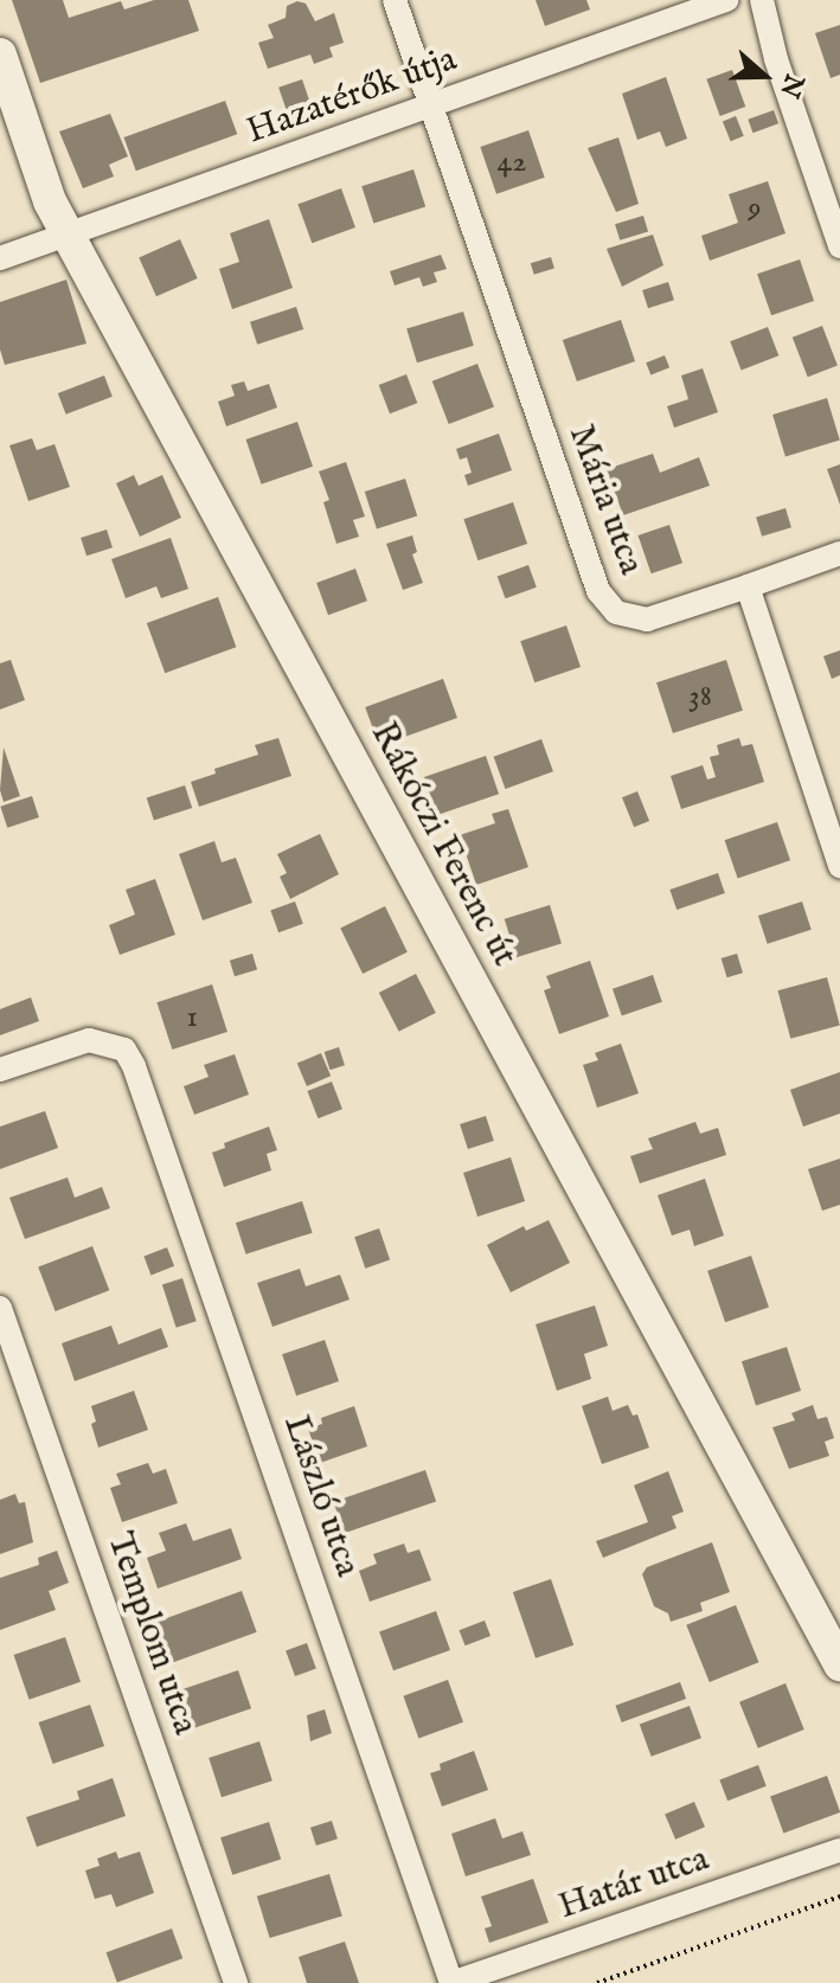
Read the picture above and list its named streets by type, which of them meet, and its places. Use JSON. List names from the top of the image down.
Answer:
{
  "streets": {
    "street": [
      "Hazatérők útja",
      "Mária utca",
      "Rákóczi Ferenc út",
      "László utca",
      "Templom utca",
      "Határ utca"
    ]
  },
  "crossings": [
    ["Hazatérők útja", "Mária utca"],
    ["Hazatérők útja", "Rákóczi Ferenc út"],
    ["László utca", "Határ utca"]
  ],
  "house_numbers": [
    "42",
    "9",
    "38",
    "1"
  ],
  "north": "right"
}
